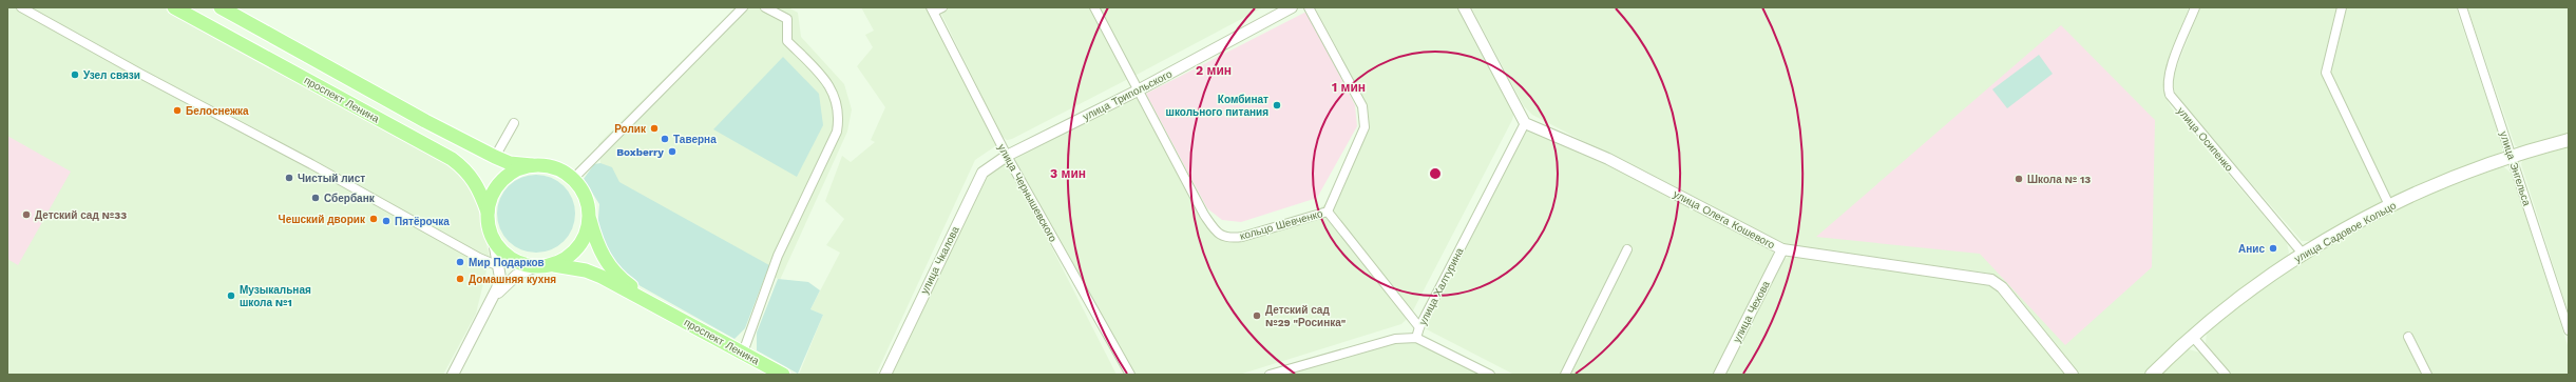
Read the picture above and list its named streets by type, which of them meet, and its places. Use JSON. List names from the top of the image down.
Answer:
{
  "streets": {
    "main road": ["проспект Ленина", "улица Садовое Кольцо"],
    "street": [
      "улица Трипольского",
      "улица Осипенко",
      "улица Энгельса",
      "улица Чернышевского",
      "улица Олега Кошевого",
      "кольцо Шевченко",
      "улица Чкалова",
      "улица Халтурина",
      "улица Чехова"
    ]
  },
  "crossings": [
    ["улица Трипольского", "улица Чернышевского"],
    ["улица Трипольского", "кольцо Шевченко"],
    ["улица Трипольского", "улица Чкалова"],
    ["улица Осипенко", "улица Садовое Кольцо"],
    ["улица Энгельса", "улица Садовое Кольцо"],
    ["улица Чернышевского", "улица Чкалова"],
    ["улица Олега Кошевого", "улица Халтурина"],
    ["улица Олега Кошевого", "улица Чехова"]
  ],
  "places": [
    "Узел связи",
    "Комбинат школьного питания",
    "Белоснежка",
    "Ролик",
    "Таверна",
    "Boxberry",
    "Чистый лист",
    "Школа № 13",
    "Сбербанк",
    "Детский сад №33",
    "Чешский дворик",
    "Пятёрочка",
    "Анис",
    "Мир Подарков",
    "Домашняя кухня",
    "Музыкальная школа №1",
    "Детский сад №29 \"Росинка\""
  ],
  "rings": ["2 мин", "1 мин", "3 мин"]
}
